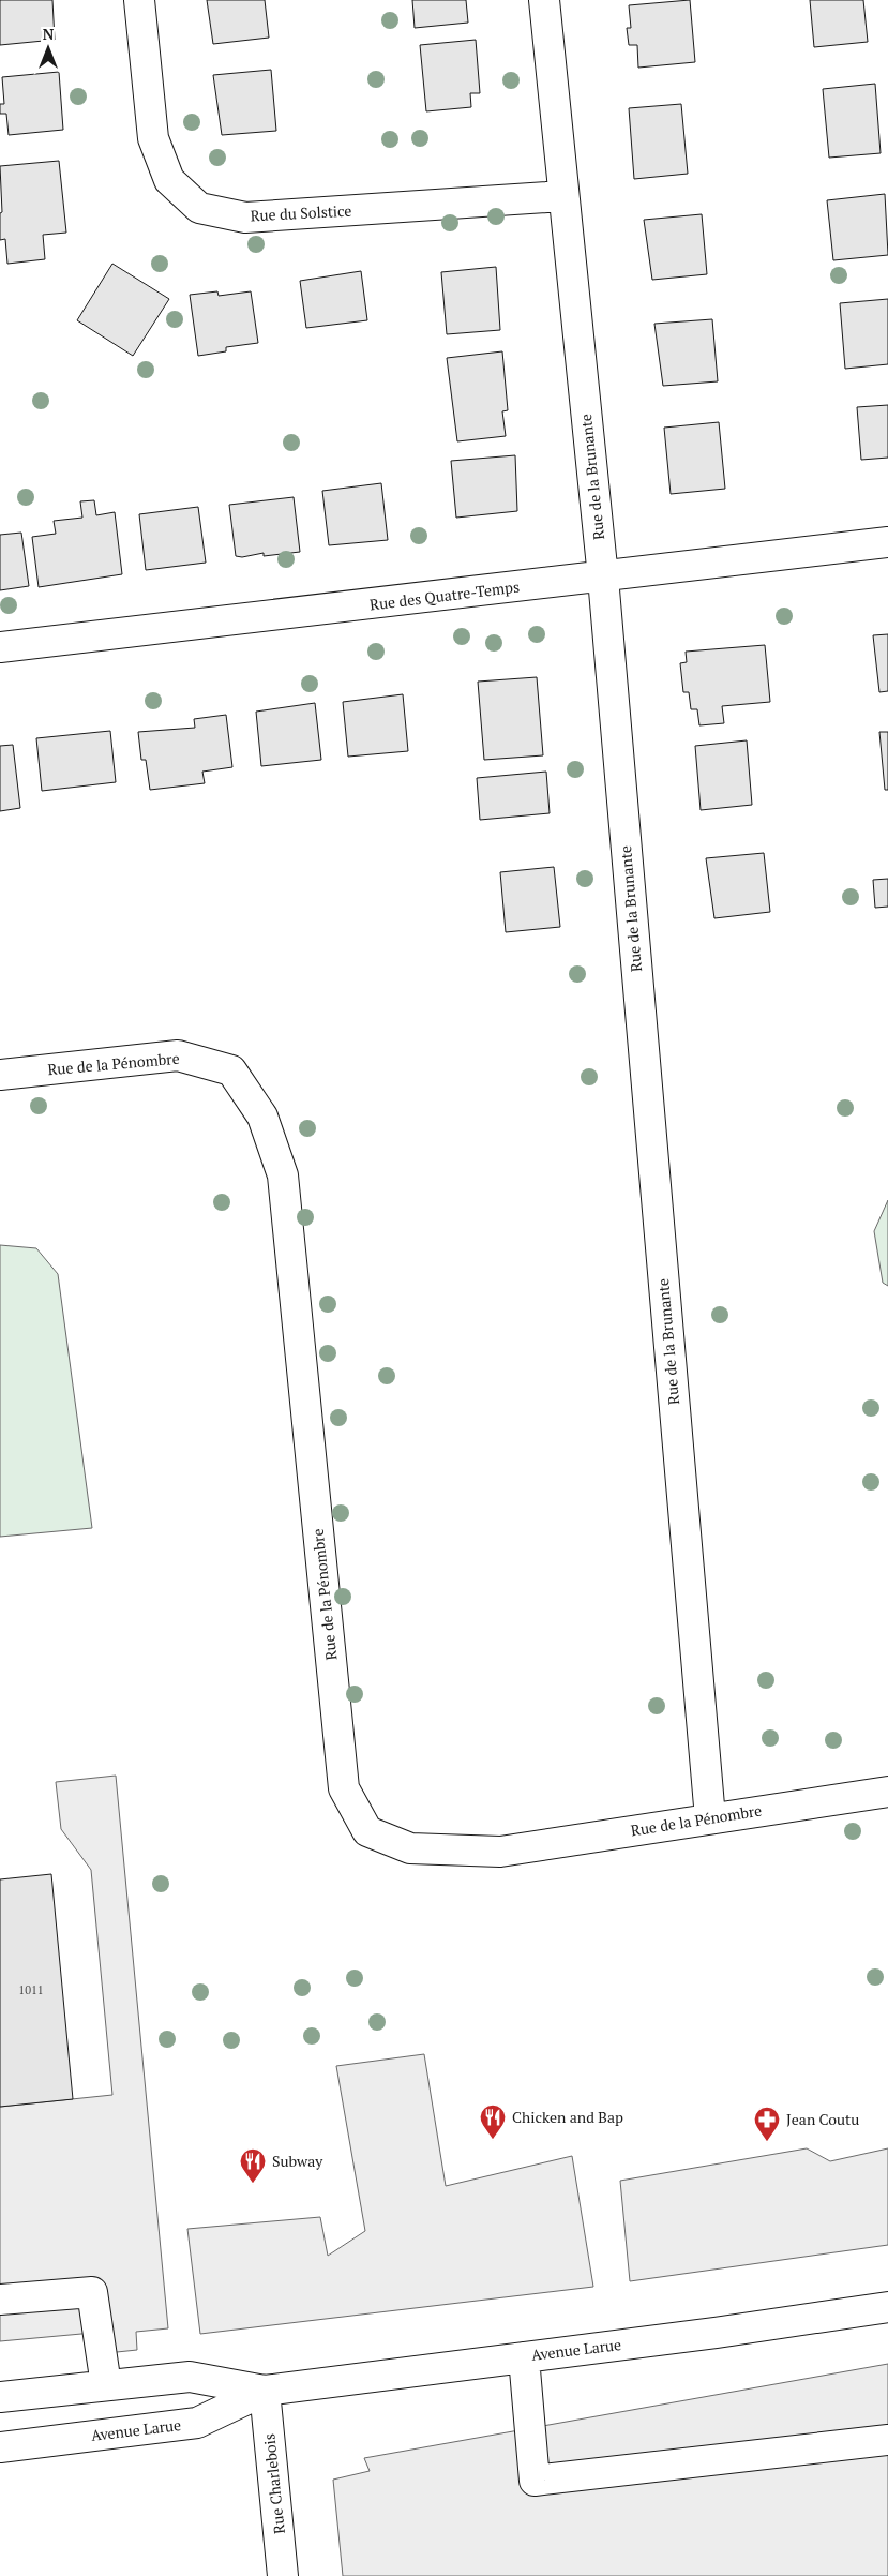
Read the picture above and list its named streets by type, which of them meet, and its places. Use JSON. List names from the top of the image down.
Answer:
{
  "streets": {
    "street": [
      "Rue du Solstice",
      "Rue de la Brunante",
      "Rue des Quatre-Temps",
      "Rue de la Pénombre",
      "Avenue Larue",
      "Rue Charlebois"
    ]
  },
  "crossings": [
    ["Rue du Solstice", "Rue de la Brunante"],
    ["Rue de la Brunante", "Rue des Quatre-Temps"],
    ["Rue de la Brunante", "Rue de la Pénombre"],
    ["Avenue Larue", "Rue Charlebois"]
  ],
  "places": {
    "restaurant": ["Chicken and Bap", "Subway"],
    "pharmacy": ["Jean Coutu"]
  },
  "house_numbers": ["1011"],
  "north": "top"
}
